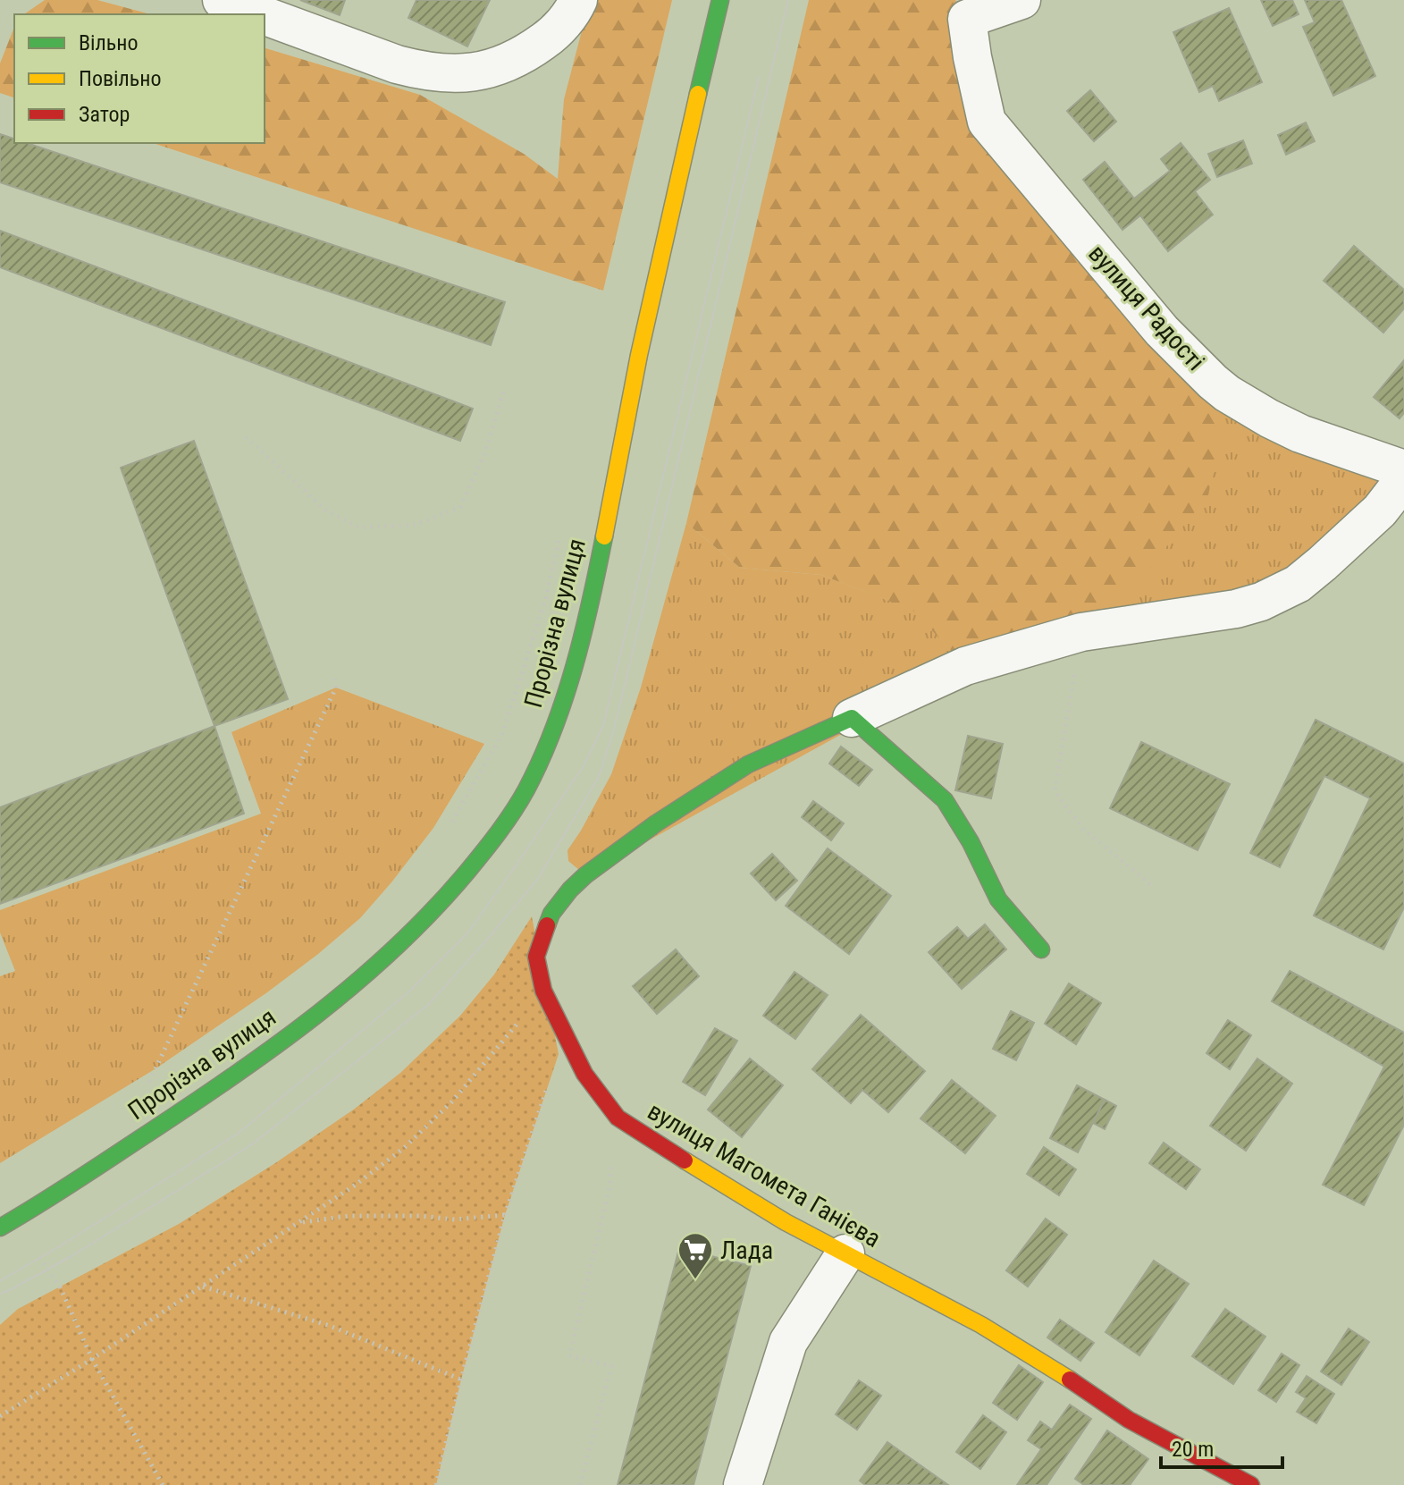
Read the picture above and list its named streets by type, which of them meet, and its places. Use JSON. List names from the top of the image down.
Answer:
{
  "streets": {
    "street": ["вулиця Радості", "Прорізна вулиця", "вулиця Магомета Ганієва"]
  },
  "places": {
    "supermarket": ["Лада"]
  },
  "legend": ["Вільно", "Повільно", "Затор"],
  "scale_bar": "20 m"
}
